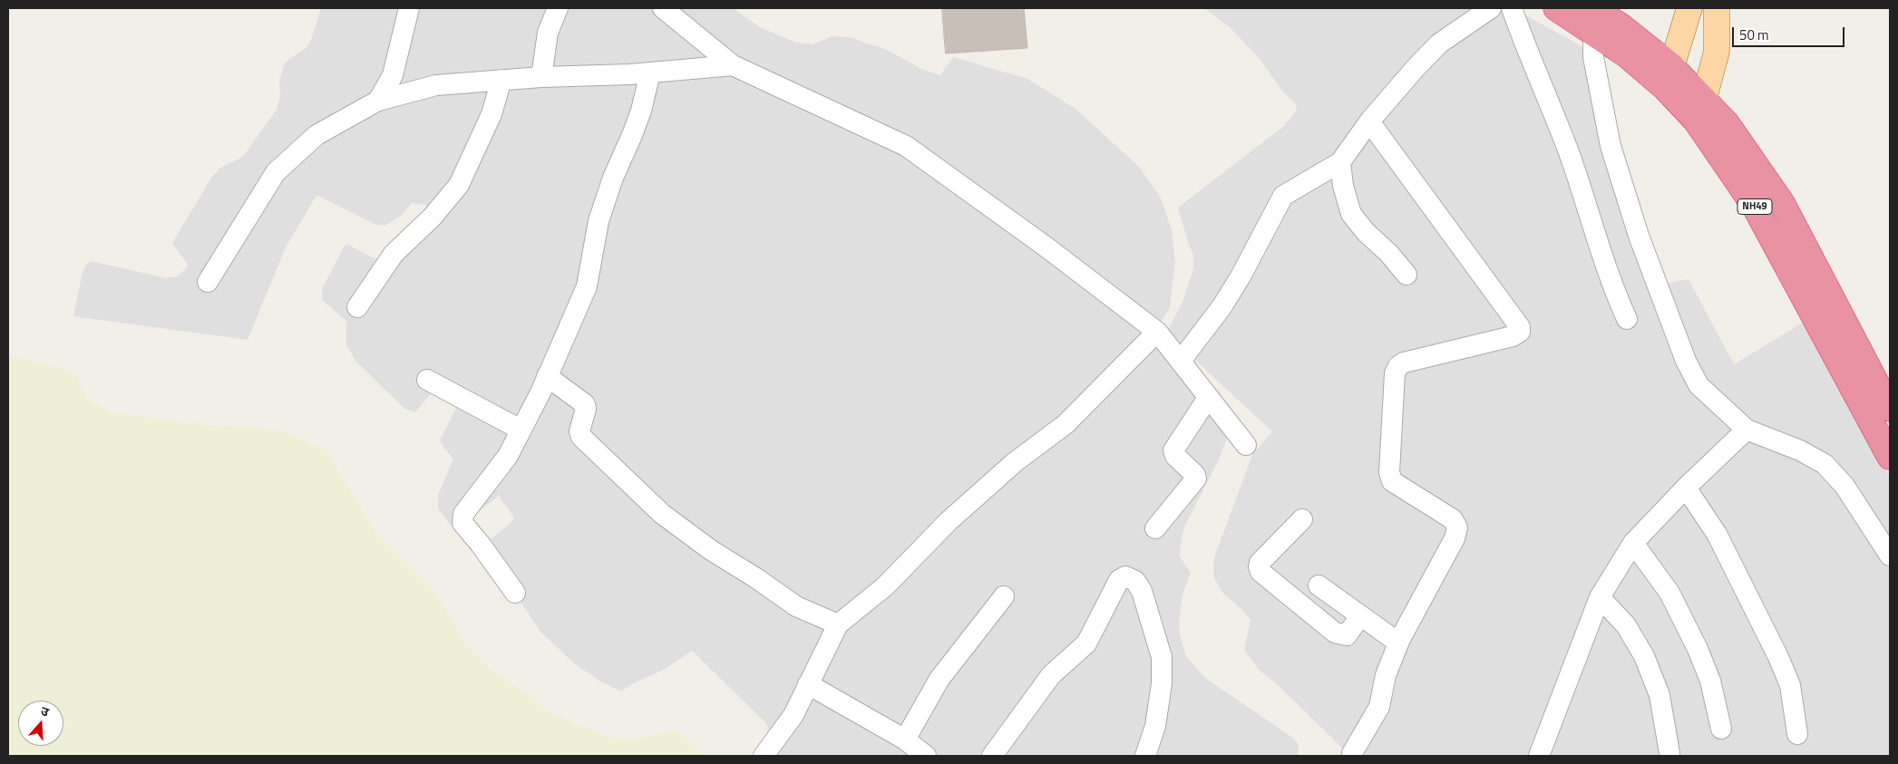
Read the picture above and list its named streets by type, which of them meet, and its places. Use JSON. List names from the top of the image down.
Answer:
{
  "streets": {
    "highway": ["NH49"]
  },
  "scale_bar": "50 m",
  "north": "top"
}
